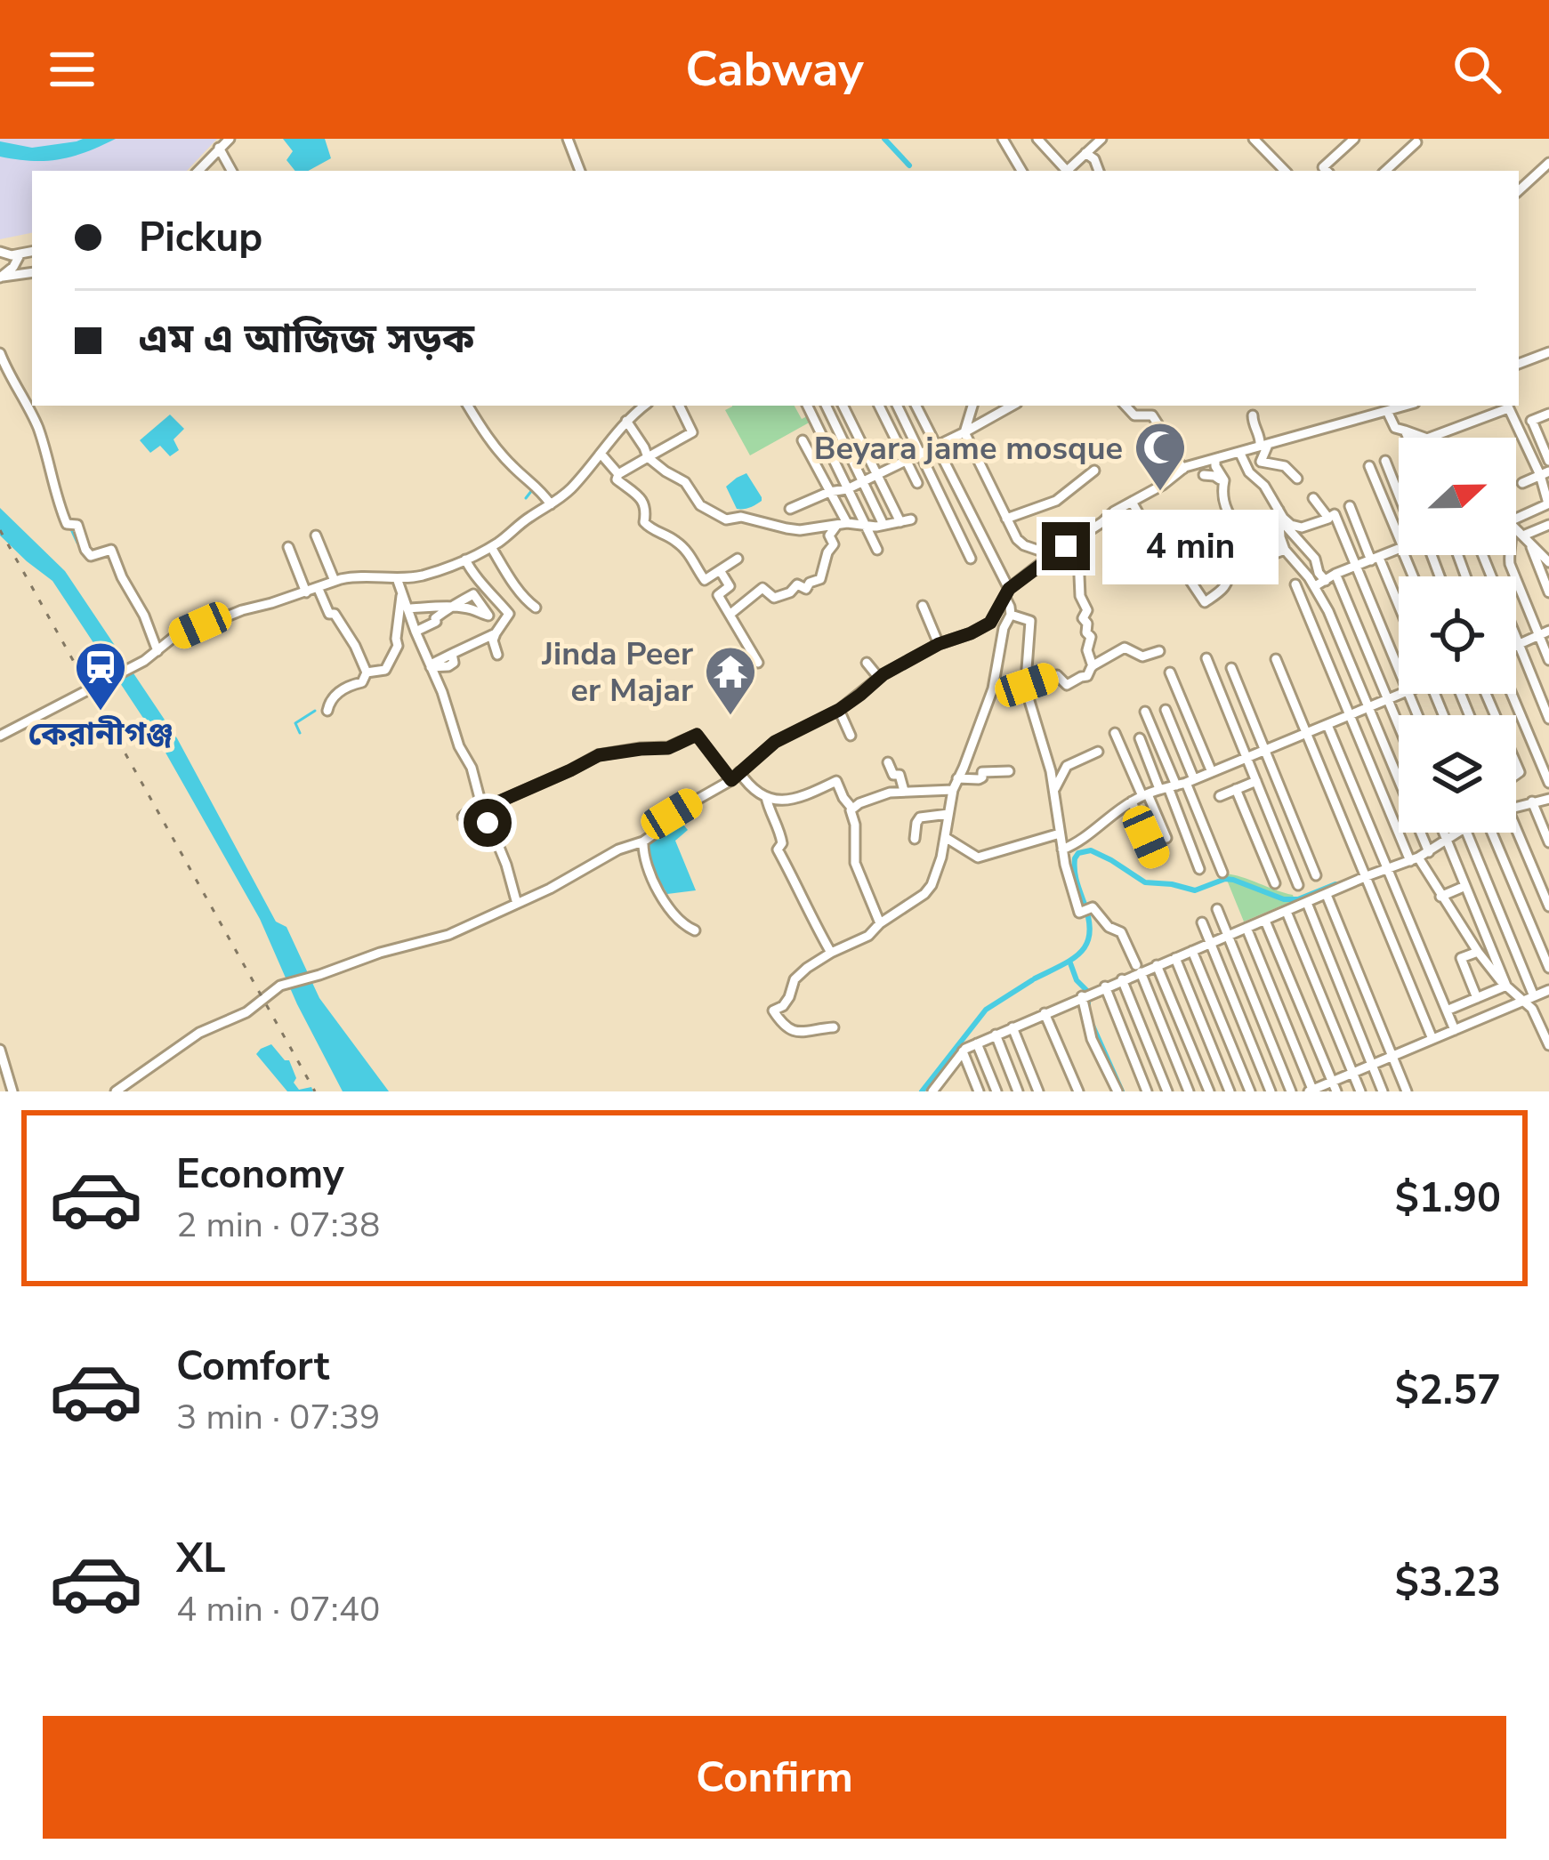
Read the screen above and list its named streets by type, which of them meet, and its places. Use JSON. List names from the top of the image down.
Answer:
{
  "places": {
    "mosque": ["Beyara jame mosque"],
    "station": ["কেরানীগঞ্জ"],
    "temple": ["Jinda Peer er Majar"]
  },
  "north": "right",
  "page": {
    "header": "Cabway",
    "banner": ["Pickup", "এম এ আজিজ সড়ক"],
    "bubble": "4 min",
    "list": [
      {
        "name": "Economy",
        "note": "2 min · 07:38",
        "value": "$1.90"
      },
      {
        "name": "Comfort",
        "note": "3 min · 07:39",
        "value": "$2.57"
      },
      {
        "name": "XL",
        "note": "4 min · 07:40",
        "value": "$3.23"
      }
    ],
    "buttons": "Confirm"
  }
}
